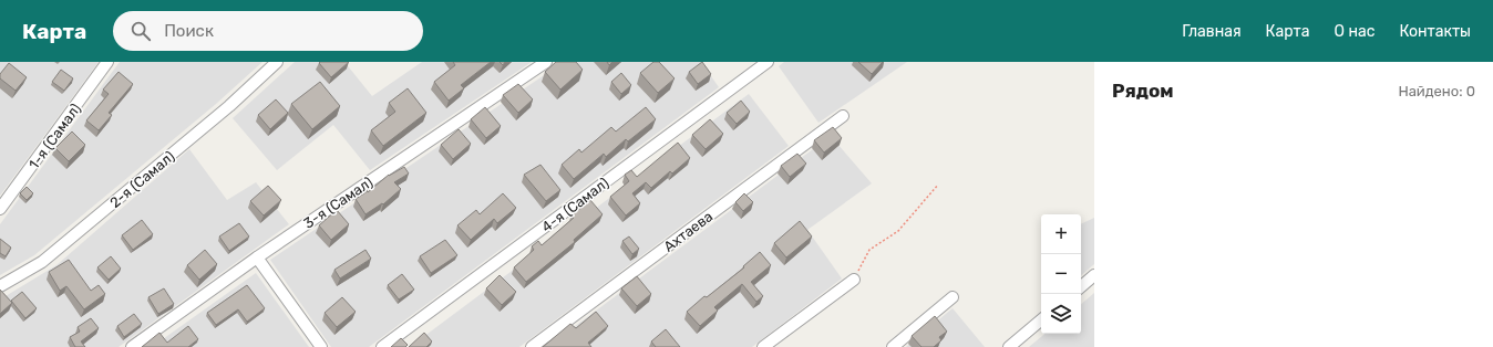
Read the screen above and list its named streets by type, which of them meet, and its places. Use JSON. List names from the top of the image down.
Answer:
{
  "streets": {
    "street": [
      "1-я (Самал)",
      "2-я (Самал)",
      "3-я (Самал)",
      "4-я (Самал)",
      "Ахтаева"
    ]
  },
  "page": {
    "header": "Карта",
    "search": "Поиск",
    "nav": [
      "Главная",
      "Карта",
      "О нас",
      "Контакты"
    ],
    "heading": ["Рядом", "Найдено: 0"],
    "map_buttons": ["+", "−"]
  }
}
